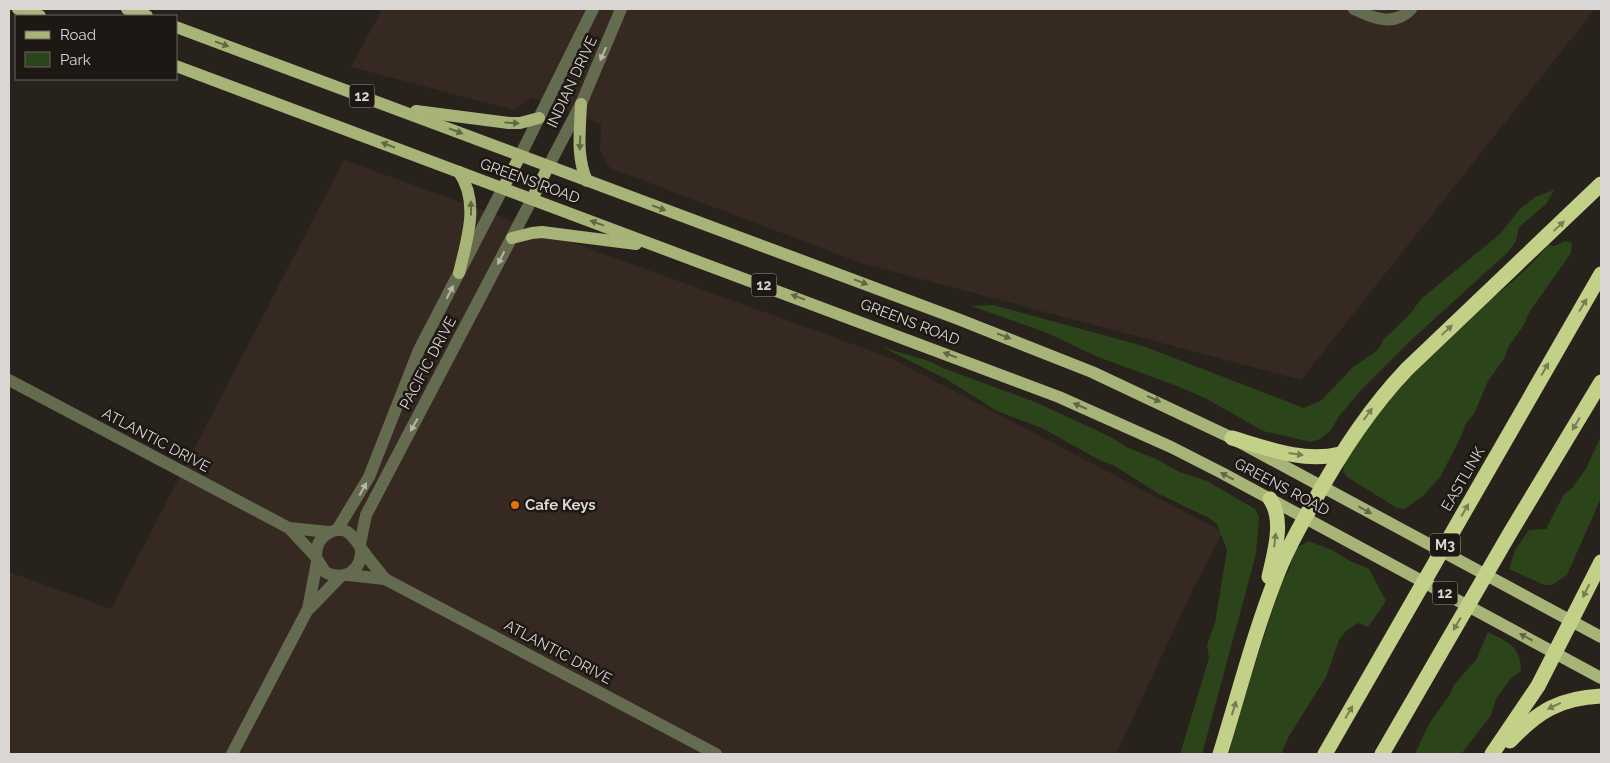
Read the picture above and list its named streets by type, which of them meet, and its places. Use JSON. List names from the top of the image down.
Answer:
{
  "streets": {
    "highway": ["EASTLINK", "M3"],
    "main road": ["12", "GREENS ROAD"],
    "street": ["INDIAN DRIVE", "PACIFIC DRIVE", "ATLANTIC DRIVE"]
  },
  "crossings": [
    ["INDIAN DRIVE", "GREENS ROAD"],
    ["GREENS ROAD", "PACIFIC DRIVE"],
    ["PACIFIC DRIVE", "ATLANTIC DRIVE"]
  ],
  "places": ["Cafe Keys"],
  "legend": ["Road", "Park"]
}
